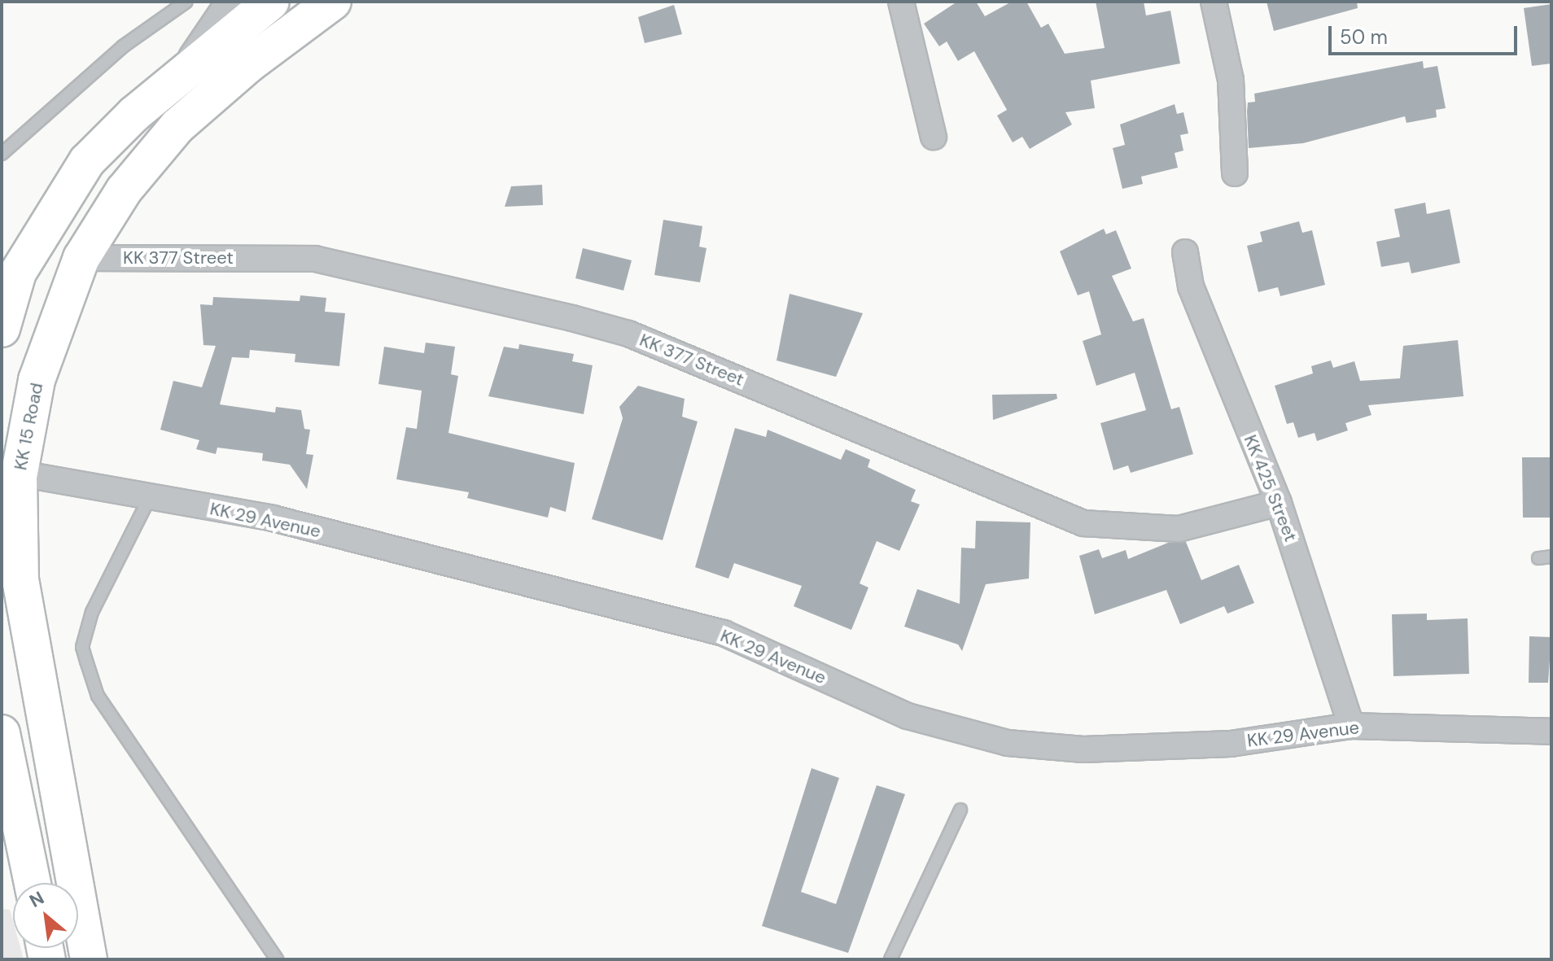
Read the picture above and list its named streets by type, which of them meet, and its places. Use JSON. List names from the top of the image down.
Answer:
{
  "streets": {
    "highway": ["KK 15 Road"],
    "street": ["KK 377 Street", "KK 425 Street", "KK 29 Avenue"]
  },
  "crossings": [
    ["KK 377 Street", "KK 15 Road"],
    ["KK 377 Street", "KK 425 Street"],
    ["KK 15 Road", "KK 29 Avenue"],
    ["KK 425 Street", "KK 29 Avenue"]
  ],
  "scale_bar": "50 m",
  "north": "top left"
}
